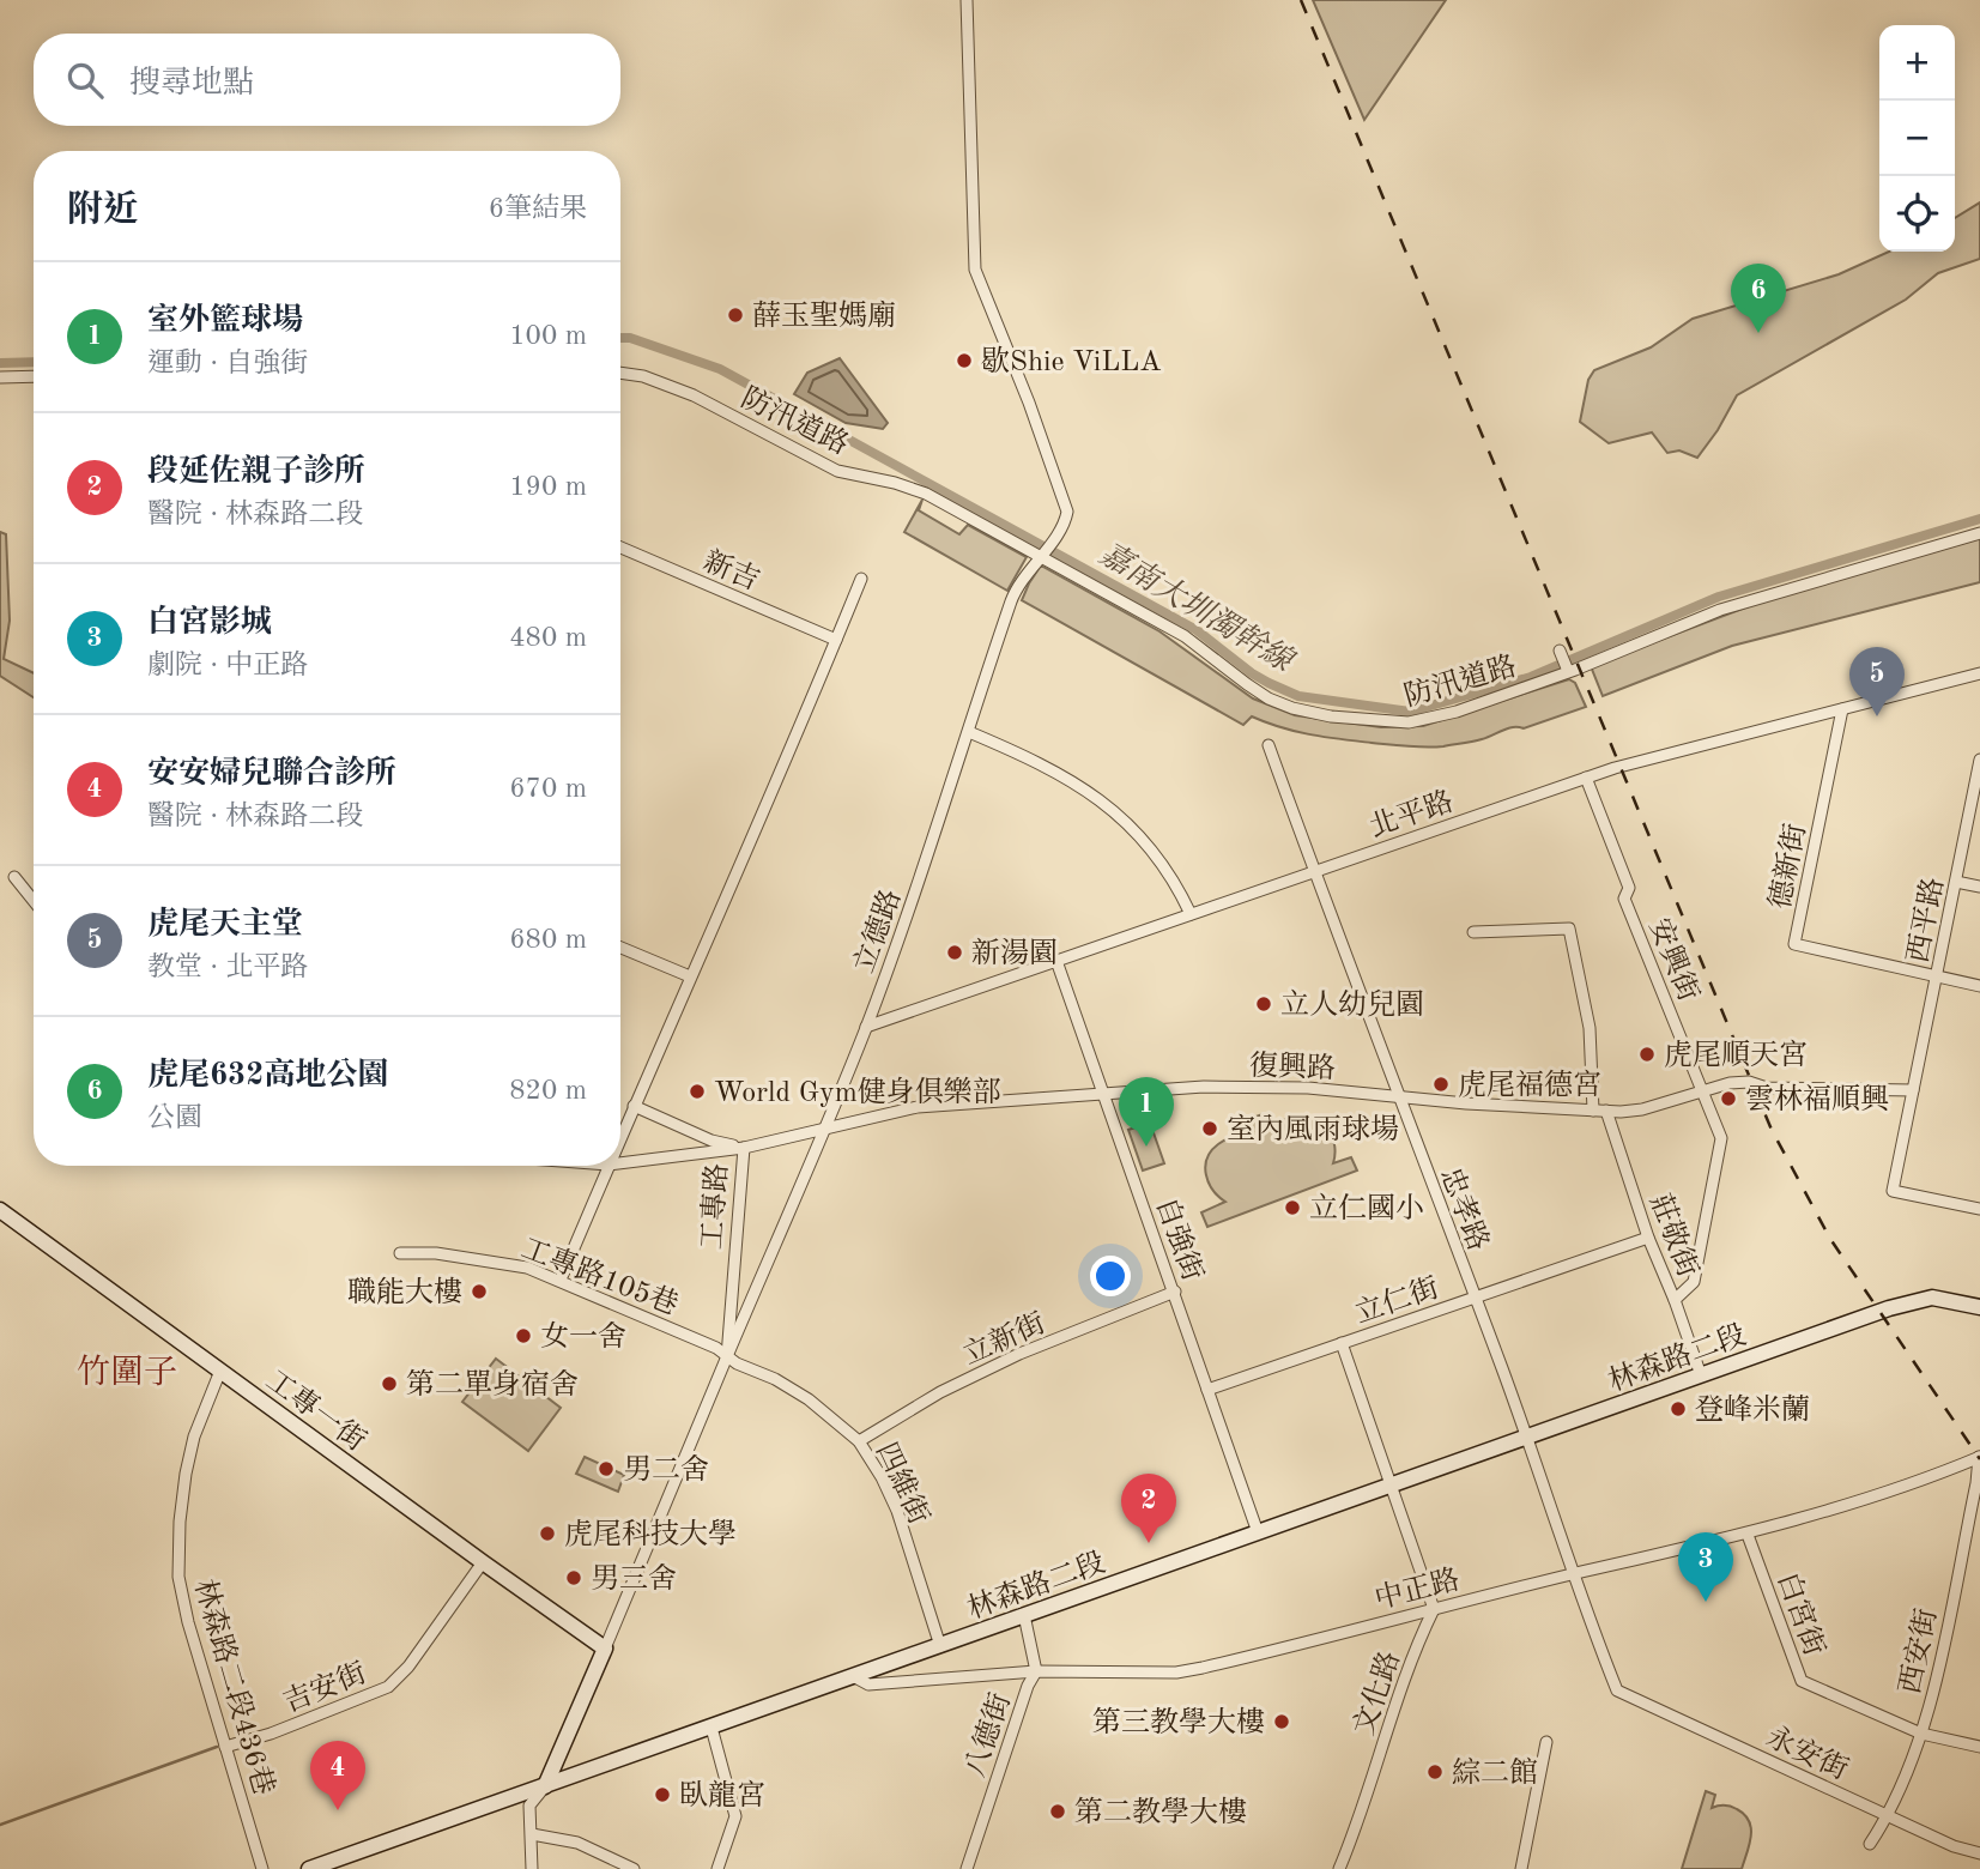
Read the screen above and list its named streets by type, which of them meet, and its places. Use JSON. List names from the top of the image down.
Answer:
{
  "streets": {
    "main road": ["工專路", "林森路二段", "工專一街"],
    "street": [
      "防汛道路",
      "新吉",
      "北平路",
      "德新街",
      "西平路",
      "立德路",
      "安興街",
      "復興路",
      "忠孝路",
      "莊敬街",
      "自強街",
      "工專路105巷",
      "立仁街",
      "立新街",
      "四維街",
      "中正路",
      "白宮街",
      "西安街",
      "林森路二段436巷",
      "吉安街",
      "文化路",
      "八德街",
      "永安街"
    ]
  },
  "crossings": [
    ["防汛道路", "立德路"],
    ["北平路", "德新街"],
    ["北平路", "立德路"],
    ["北平路", "安興街"],
    ["北平路", "忠孝路"],
    ["北平路", "自強街"],
    ["德新街", "西平路"],
    ["西平路", "復興路"],
    ["立德路", "復興路"],
    ["立德路", "工專路"],
    ["立德路", "工專路105巷"],
    ["立德路", "四維街"],
    ["安興街", "復興路"],
    ["安興街", "莊敬街"],
    ["復興路", "工專路"],
    ["復興路", "忠孝路"],
    ["復興路", "莊敬街"],
    ["復興路", "自強街"],
    ["工專路", "工專路105巷"],
    ["工專路", "林森路二段"],
    ["工專路", "工專一街"],
    ["工專路", "四維街"],
    ["忠孝路", "立仁街"],
    ["忠孝路", "林森路二段"],
    ["忠孝路", "中正路"],
    ["忠孝路", "永安街"],
    ["莊敬街", "立仁街"],
    ["莊敬街", "林森路二段"],
    ["自強街", "立仁街"],
    ["自強街", "立新街"],
    ["自強街", "林森路二段"],
    ["工專路105巷", "四維街"],
    ["立新街", "四維街"],
    ["林森路二段", "四維街"],
    ["林森路二段", "中正路"],
    ["林森路二段", "八德街"],
    ["工專一街", "林森路二段436巷"],
    ["工專一街", "吉安街"],
    ["中正路", "白宮街"],
    ["中正路", "西安街"],
    ["中正路", "文化路"],
    ["中正路", "八德街"],
    ["白宮街", "西安街"],
    ["西安街", "永安街"],
    ["林森路二段436巷", "吉安街"]
  ],
  "districts": ["竹圍子"],
  "water": ["嘉南大圳濁幹線"],
  "places": [
    "薛玉聖媽廟",
    "歇Shie ViLLA",
    "新湯園",
    "立人幼兒園",
    "虎尾順天宮",
    "虎尾福德宮",
    "World Gym健身俱樂部",
    "雲林福順興",
    "室內風雨球場",
    "立仁國小",
    "職能大樓",
    "女一舍",
    "第二單身宿舍",
    "登峰米蘭",
    "男二舍",
    "虎尾科技大學",
    "男三舍",
    "第三教學大樓",
    "綜二館",
    "臥龍宮",
    "第二教學大樓"
  ],
  "page": {
    "map_buttons": ["+", "−"],
    "search": "搜尋地點",
    "heading": ["附近", "6筆結果"],
    "list": [
      {
        "mark": "1",
        "name": "室外籃球場",
        "note": "運動 · 自強街",
        "value": "100 m"
      },
      {
        "mark": "2",
        "name": "段延佐親子診所",
        "note": "醫院 · 林森路二段",
        "value": "190 m"
      },
      {
        "mark": "3",
        "name": "白宮影城",
        "note": "劇院 · 中正路",
        "value": "480 m"
      },
      {
        "mark": "4",
        "name": "安安婦兒聯合診所",
        "note": "醫院 · 林森路二段",
        "value": "670 m"
      },
      {
        "mark": "5",
        "name": "虎尾天主堂",
        "note": "教堂 · 北平路",
        "value": "680 m"
      },
      {
        "mark": "6",
        "name": "虎尾632高地公園",
        "note": "公園",
        "value": "820 m"
      }
    ],
    "pins": [
      "6",
      "5",
      "1",
      "2",
      "3",
      "4"
    ]
  }
}
